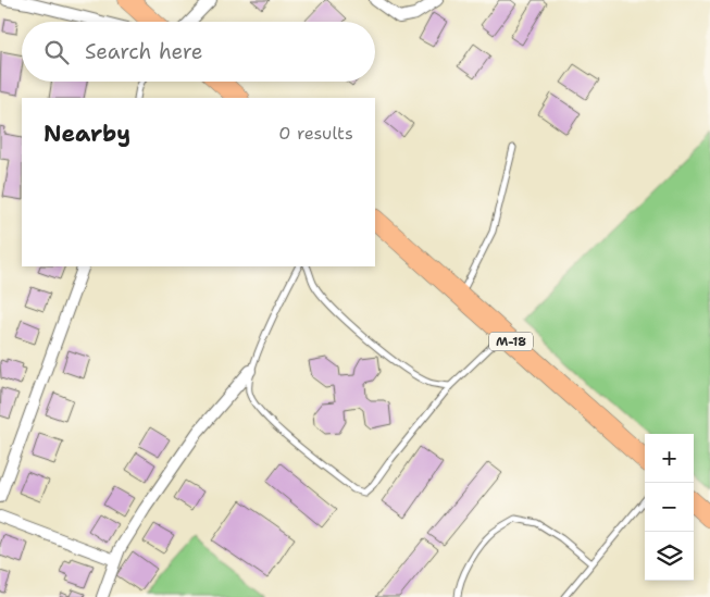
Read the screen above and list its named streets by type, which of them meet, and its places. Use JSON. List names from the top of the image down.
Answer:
{
  "streets": {
    "highway": ["М-18"]
  },
  "page": {
    "search": "Search here",
    "heading": ["Nearby", "0 results"],
    "map_buttons": ["+", "−"]
  }
}
